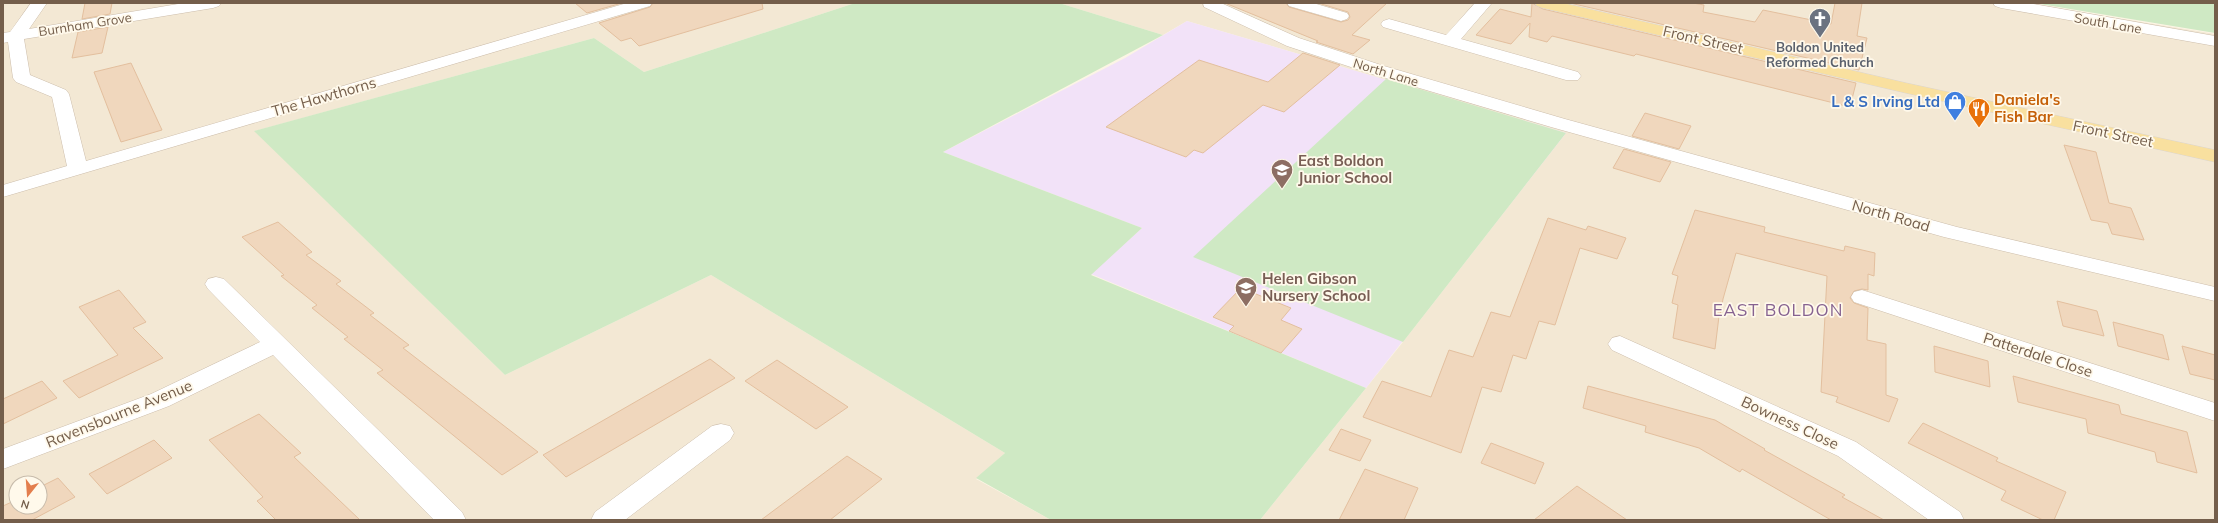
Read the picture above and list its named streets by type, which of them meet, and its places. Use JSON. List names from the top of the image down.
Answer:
{
  "streets": {
    "main road": ["Front Street"],
    "street": [
      "South Lane",
      "Burnham Grove",
      "North Lane",
      "The Hawthorns",
      "North Road",
      "Patterdale Close",
      "Ravensbourne Avenue",
      "Bowness Close"
    ]
  },
  "crossings": [
    ["North Lane", "North Road"]
  ],
  "districts": ["EAST BOLDON"],
  "places": {
    "church": ["Boldon United Reformed Church"],
    "shop": ["L & S Irving Ltd"],
    "restaurant": ["Daniela's Fish Bar"],
    "school or university": ["East Boldon Junior School", "Helen Gibson Nursery School"]
  },
  "north": "bottom"
}
